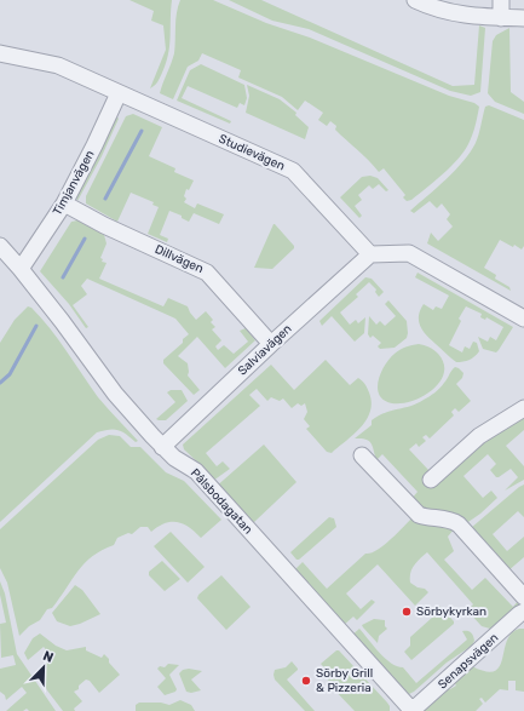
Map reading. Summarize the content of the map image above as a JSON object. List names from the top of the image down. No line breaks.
{"streets":{"street":["Studievägen","Timjanvägen","Dillvägen","Salviavägen","Pålsbodagatan","Senapsvägen"]},"crossings":[["Studievägen","Timjanvägen"],["Studievägen","Salviavägen"],["Timjanvägen","Dillvägen"],["Timjanvägen","Pålsbodagatan"],["Dillvägen","Salviavägen"],["Salviavägen","Pålsbodagatan"],["Pålsbodagatan","Senapsvägen"]],"places":["Sörbykyrkan","Sörby Grill & Pizzeria"],"north":"top right"}
